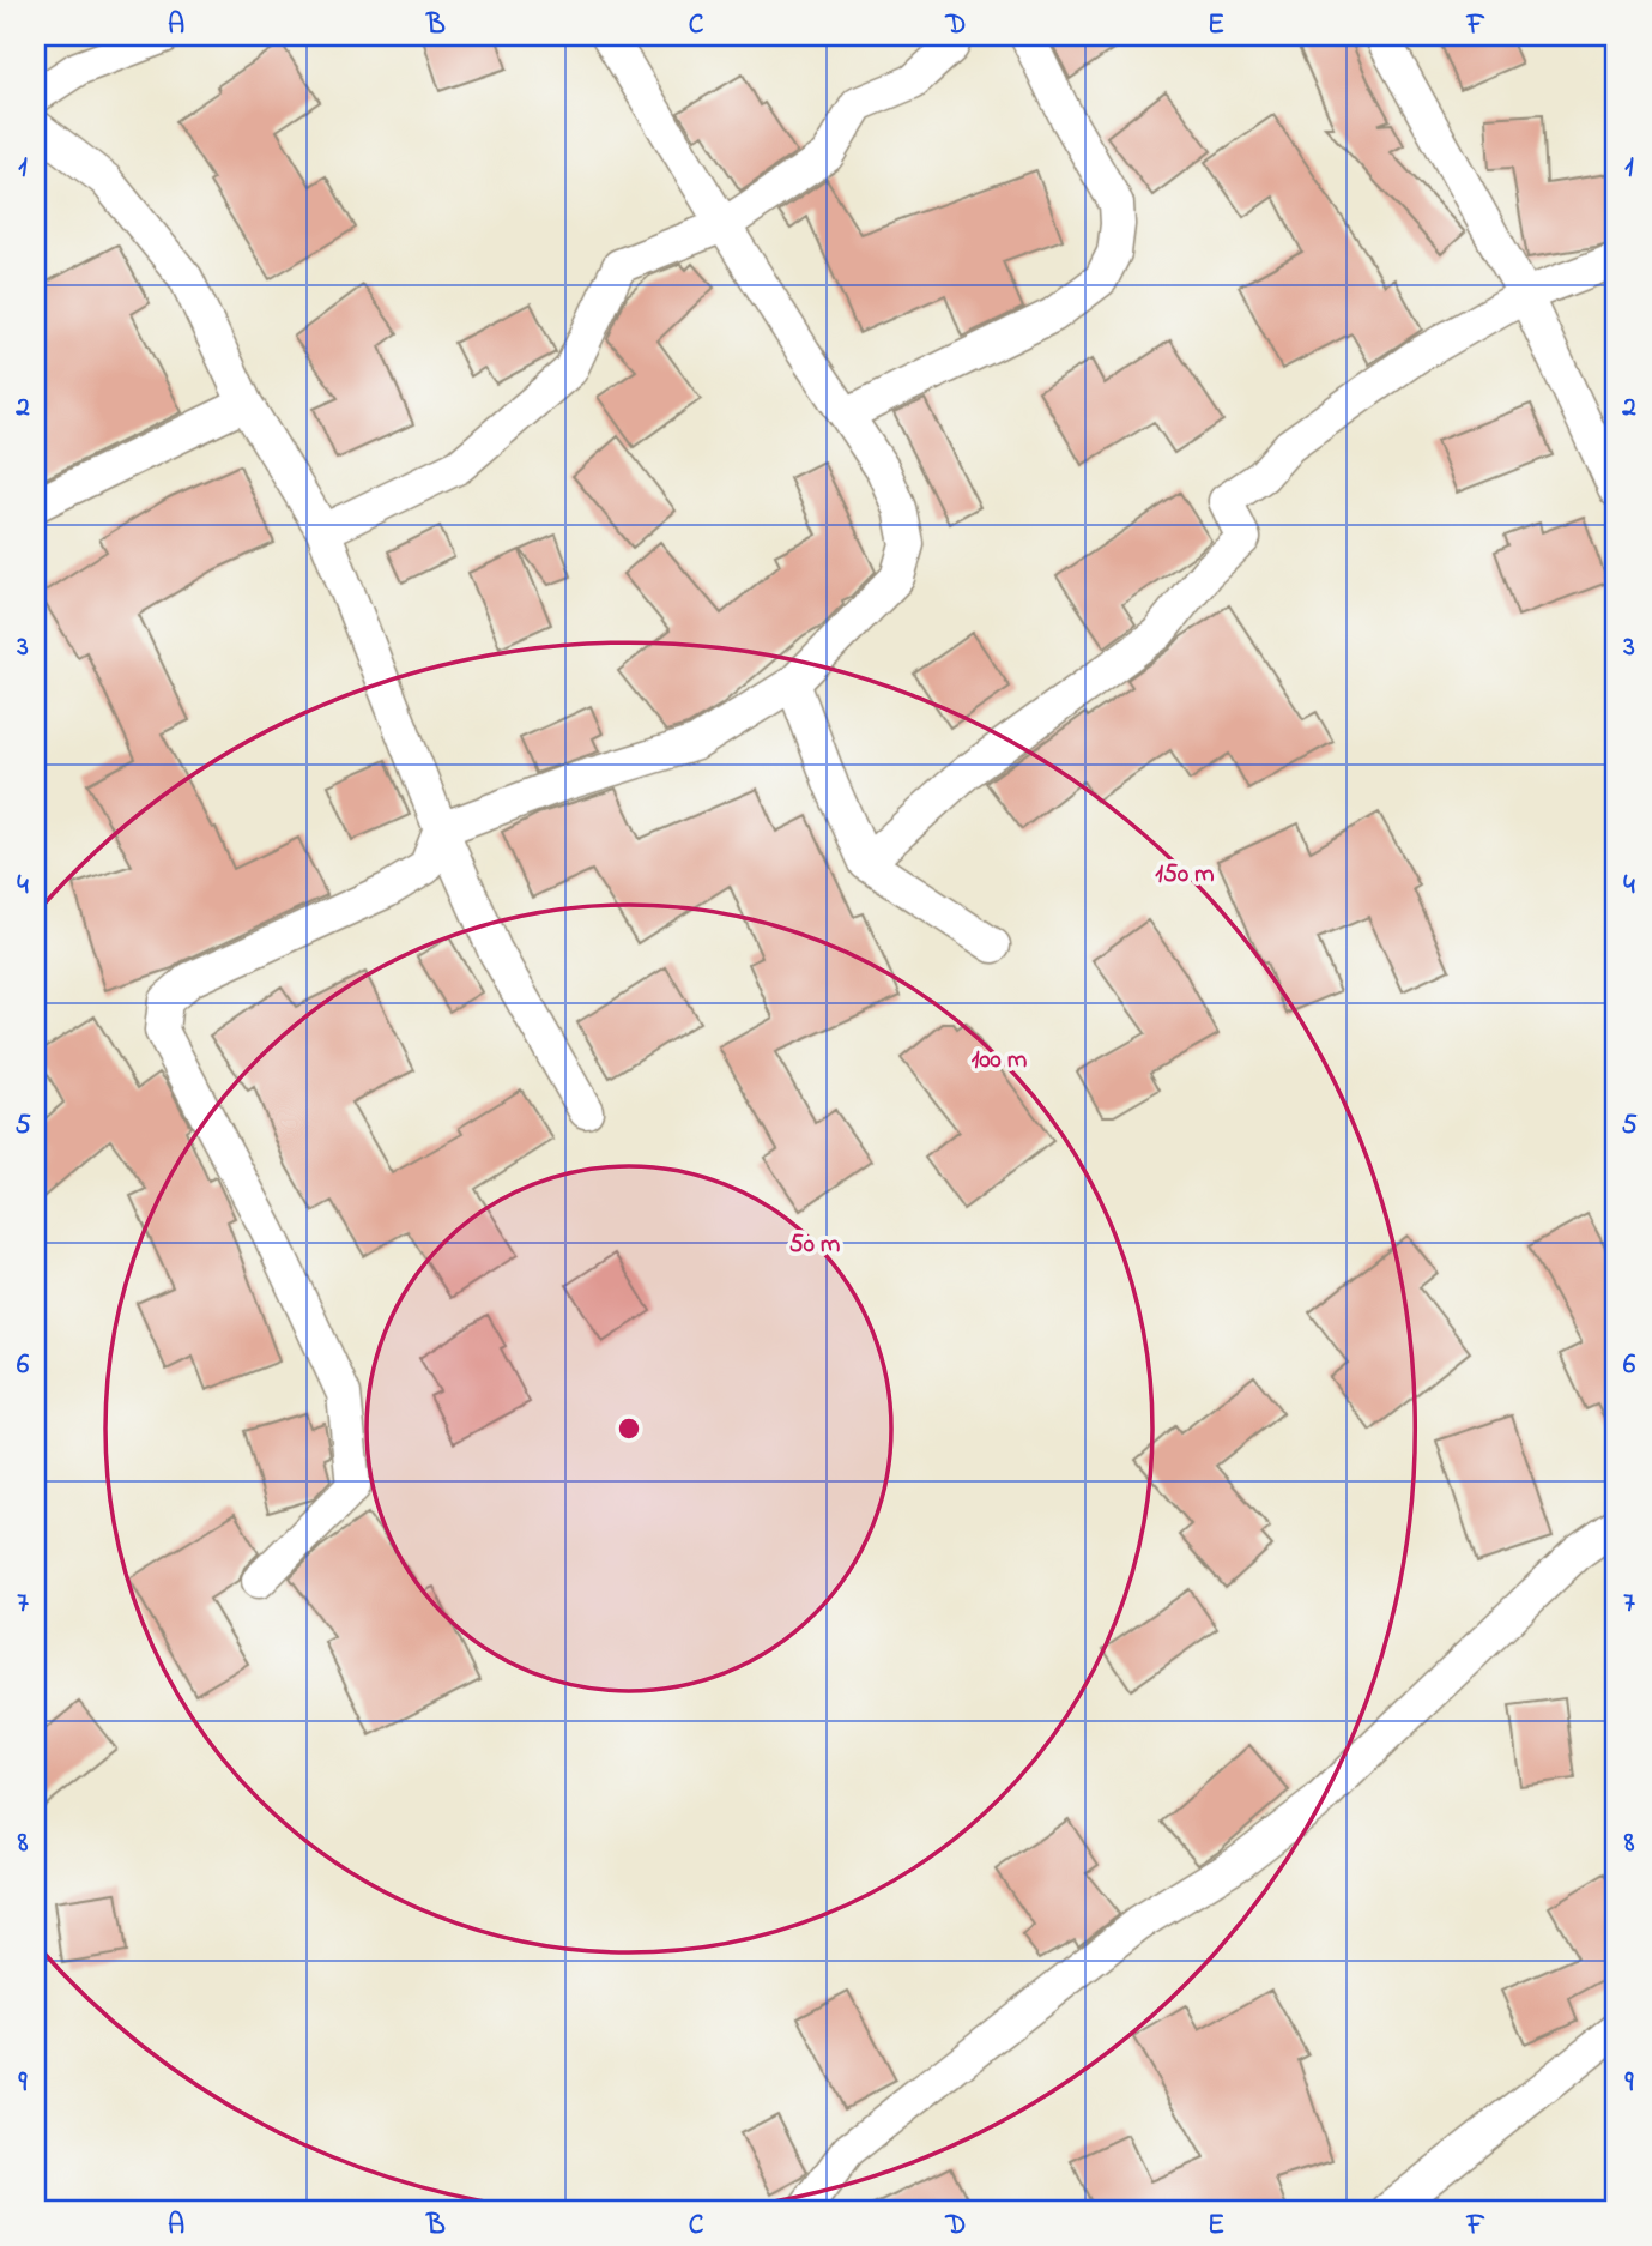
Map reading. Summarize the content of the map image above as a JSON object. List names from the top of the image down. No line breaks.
{"grid":{"columns":["A","B","C","D","E","F"],"rows":["1","2","3","4","5","6","7","8","9"]},"rings":["150 m","100 m","50 m"]}
